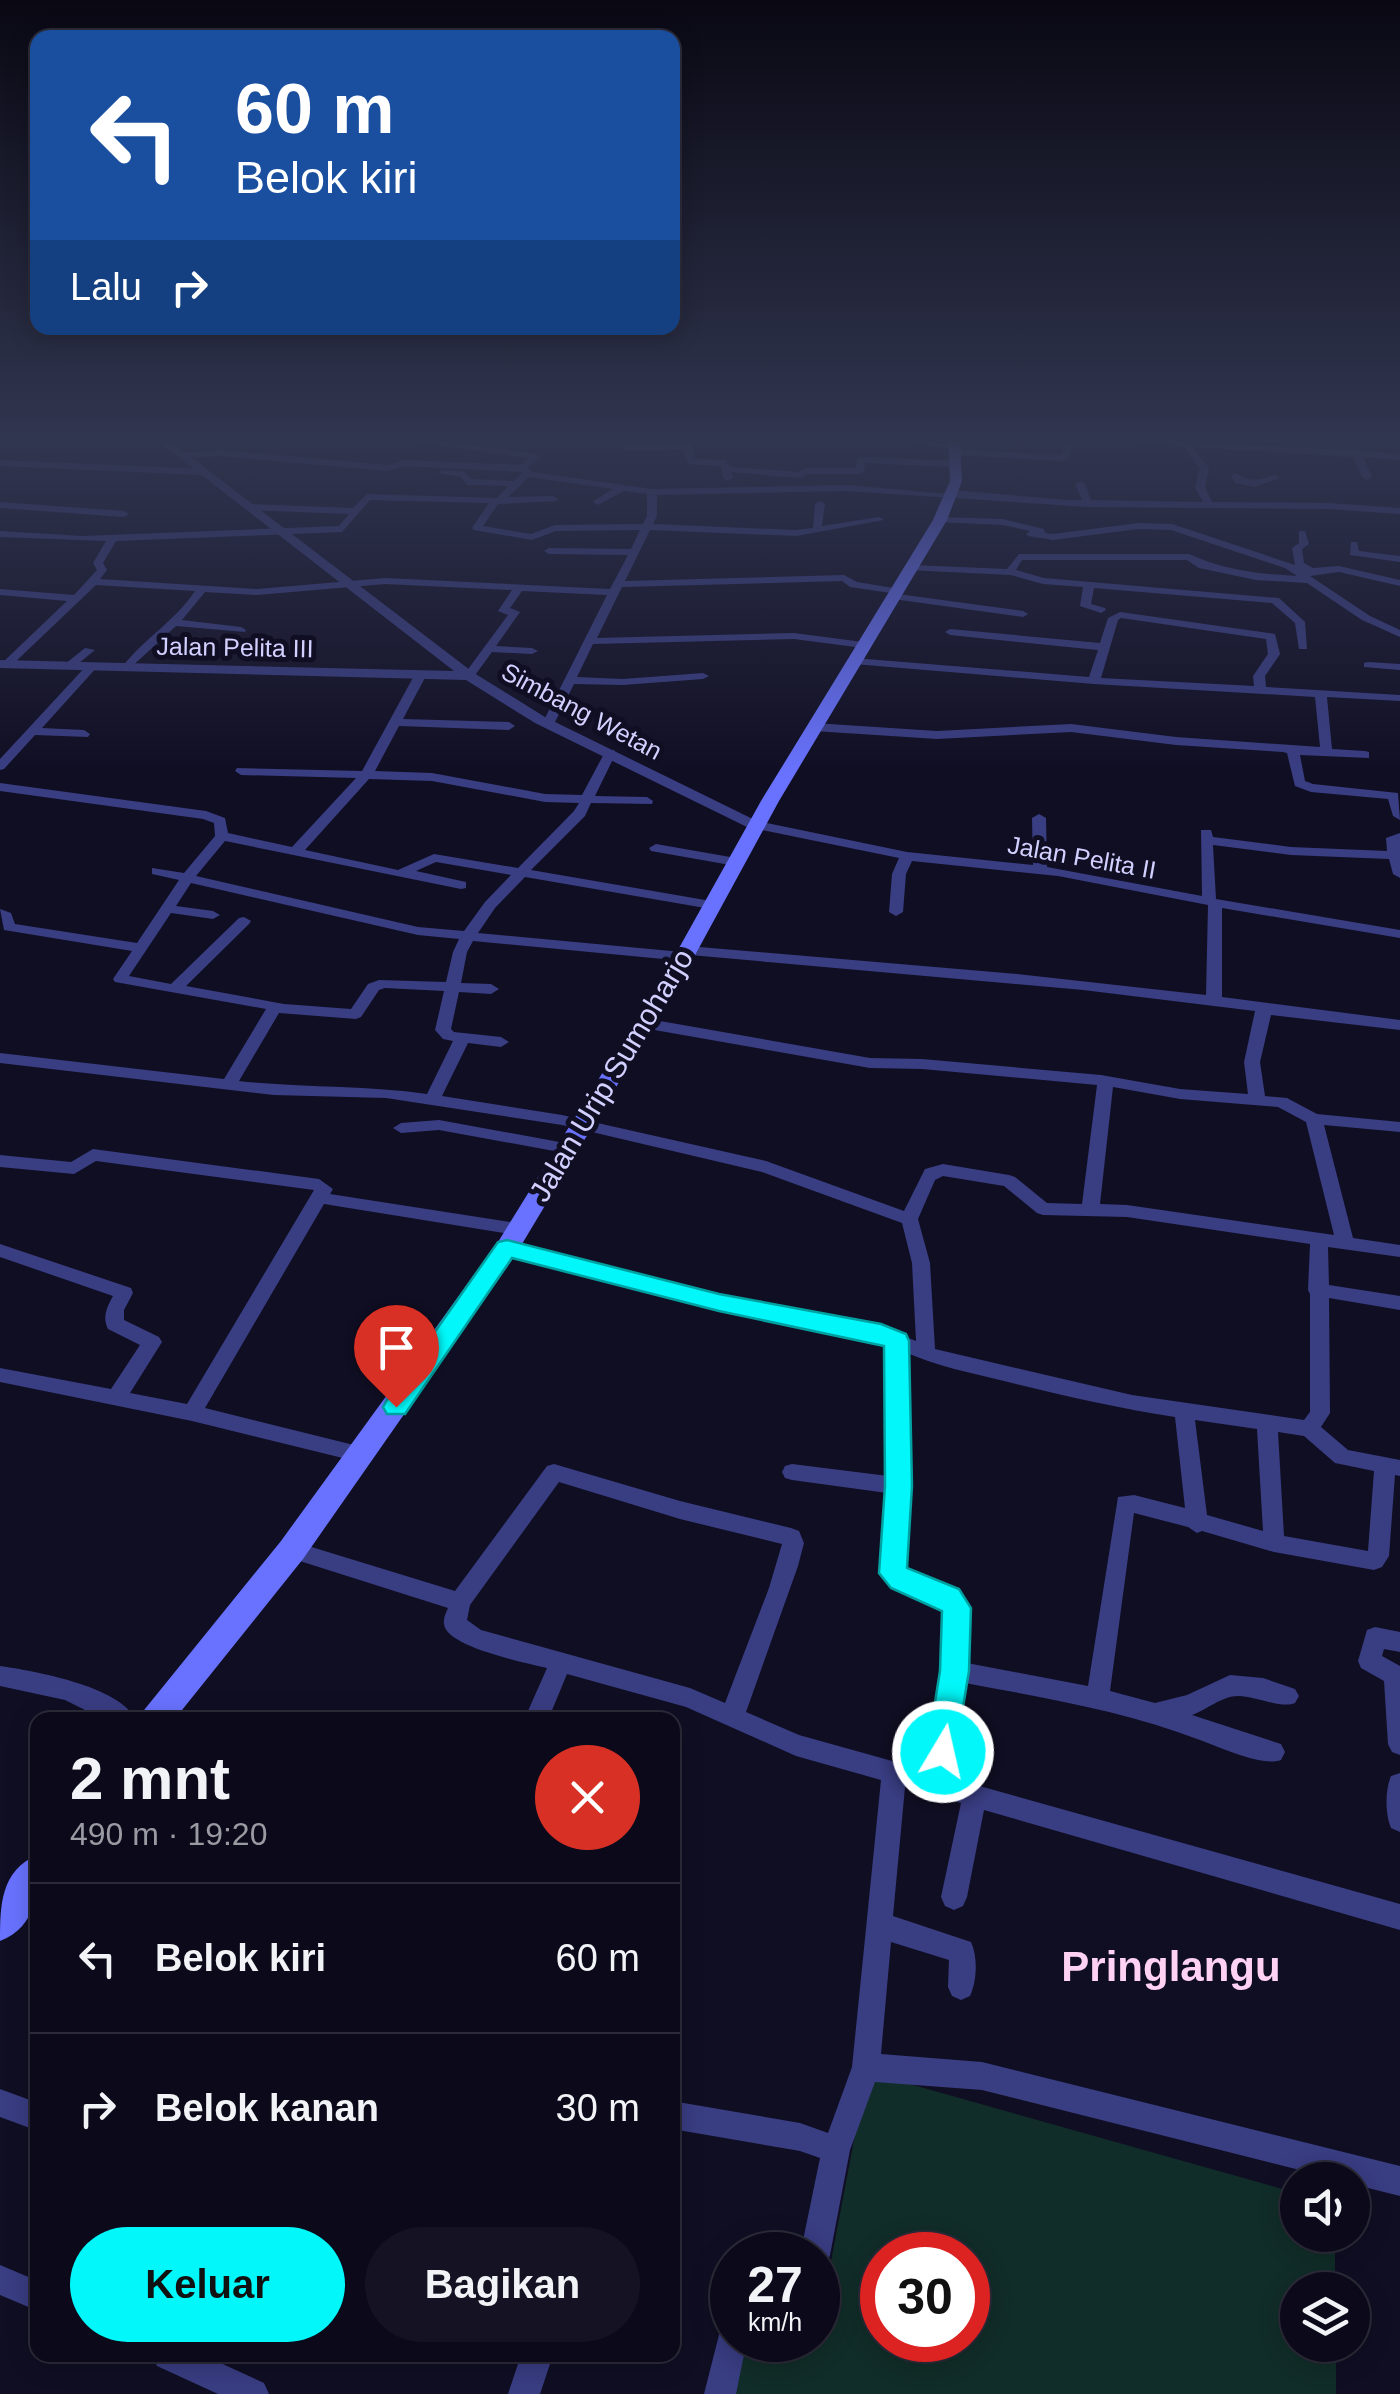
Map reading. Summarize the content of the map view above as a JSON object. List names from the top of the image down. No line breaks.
{"streets":{"main road":["Jalan Urip Sumoharjo"],"street":["Jalan Pelita III","Simbang Wetan","Jalan Pelita II"]},"crossings":[["Jalan Pelita III","Simbang Wetan"],["Simbang Wetan","Jalan Pelita II"],["Simbang Wetan","Jalan Urip Sumoharjo"],["Jalan Pelita II","Jalan Urip Sumoharjo"]],"districts":["Pringlangu"],"page":{"turn":["60 m","Belok kiri"],"then":"Lalu","heading":["2 mnt","490 m · 19:20"],"list":[{"name":"Belok kiri","value":"60 m"},{"name":"Belok kanan","value":"30 m"}],"buttons":["Keluar","Bagikan"],"speed":"27 km/h","limit":"30"}}
